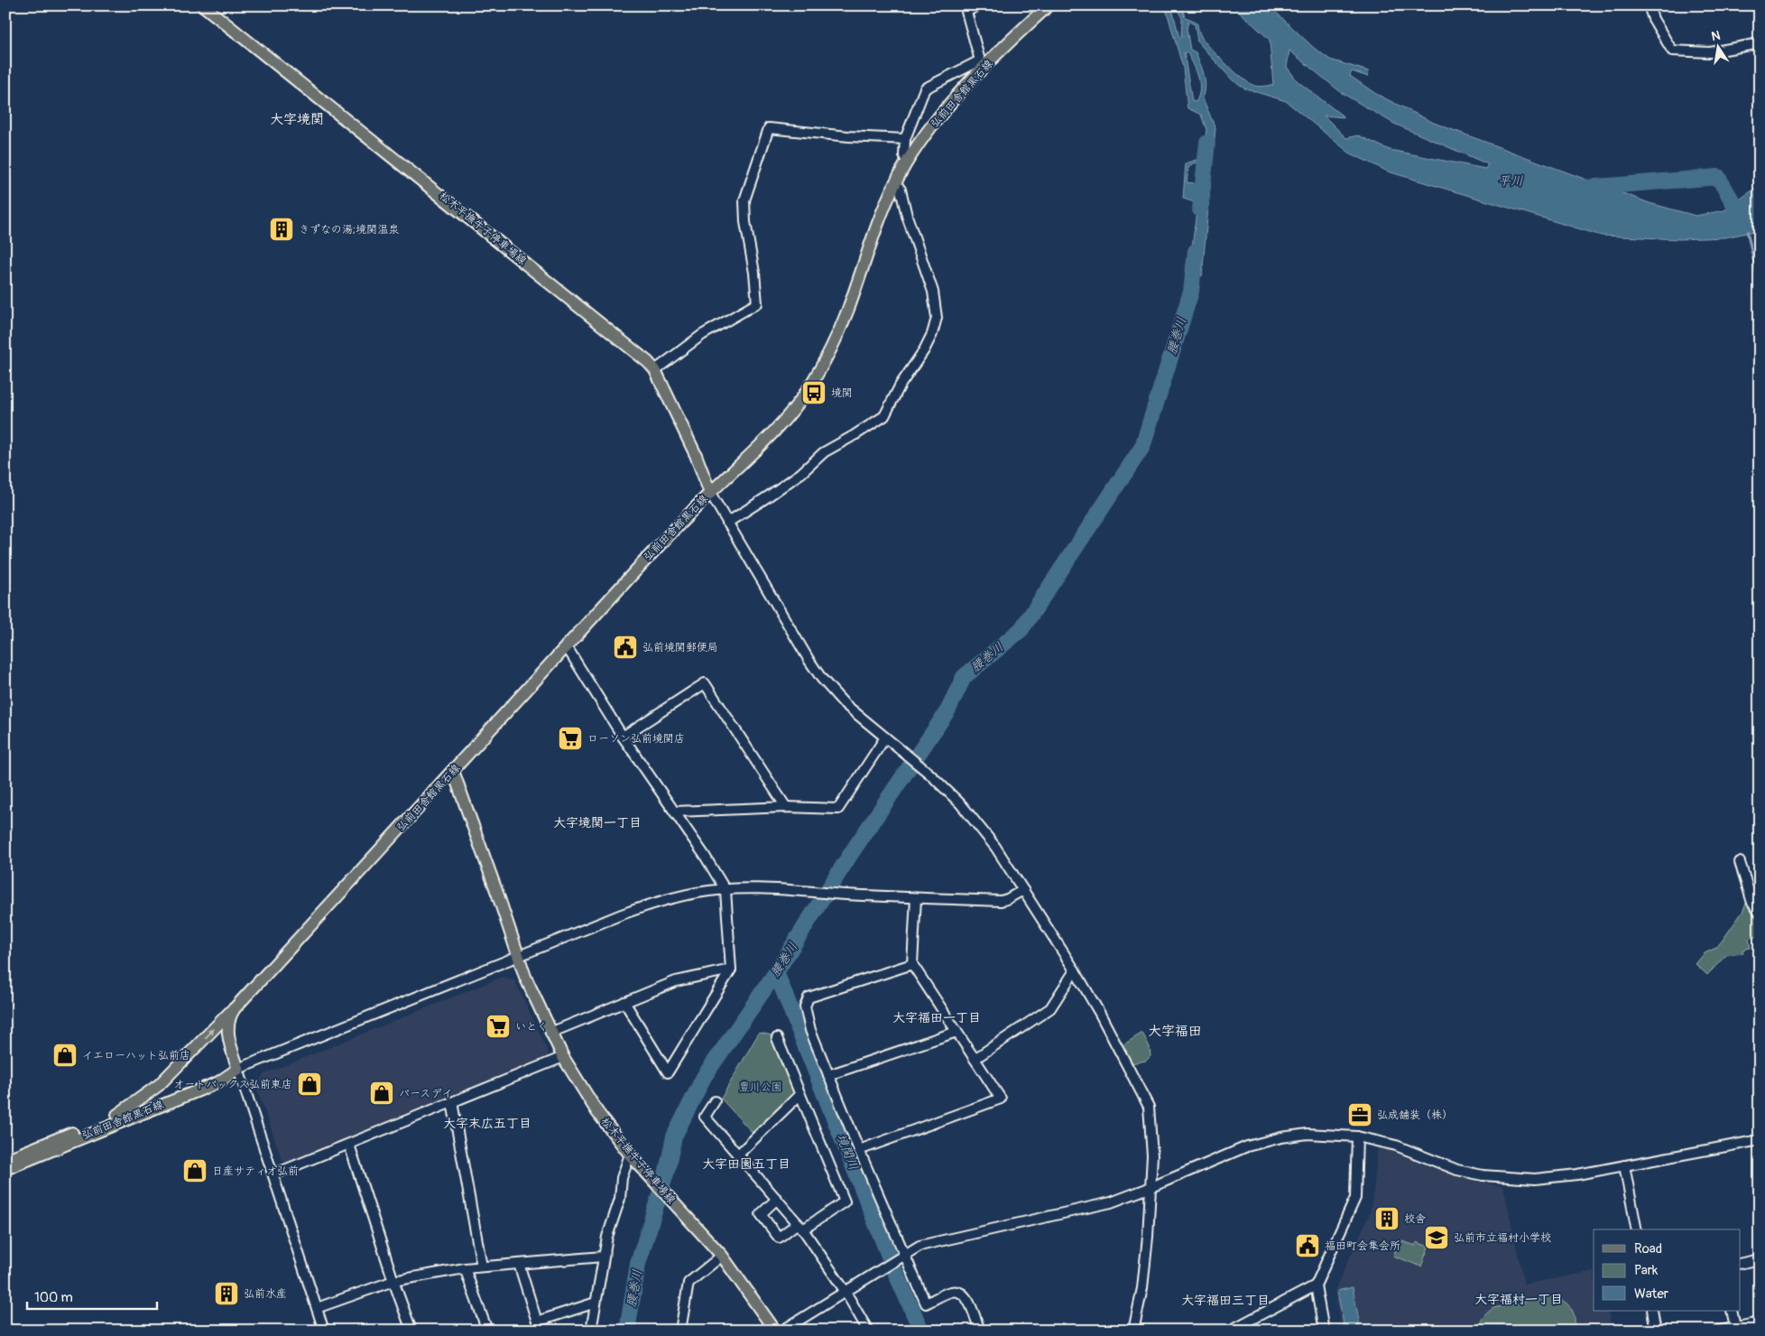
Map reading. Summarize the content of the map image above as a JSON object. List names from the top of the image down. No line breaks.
{"streets":{"main road":["弘前田舎館黒石線","松木平撫牛子停車場線"]},"crossings":[["弘前田舎館黒石線","松木平撫牛子停車場線"]],"districts":["大字境関","大字境関一丁目","大字福田一丁目","大字福田","大字末広五丁目","大字田園五丁目","大字福村一丁目","大字福田三丁目"],"water":["平川","腰巻川","境関川"],"parks":["豊川公園"],"places":{"building":["きずなの湯;境関温泉","校舎","弘前水産"],"bus stop":["境関"],"public building":["弘前境関郵便局","福田町会集会所"],"supermarket":["ローソン弘前境関店","いとく"],"shop":["イエローハット弘前店","オートバックス弘前東店","バースデイ","日産サティオ弘前"],"office":["弘成舗装（株）"],"school or university":["弘前市立福村小学校"]},"legend":["Road","Park","Water"],"scale_bar":"100 m","north":"top"}
